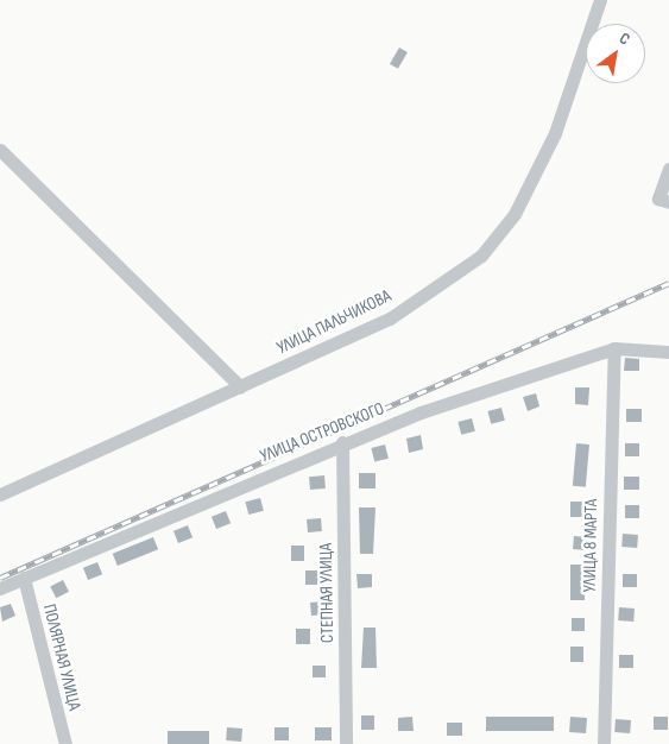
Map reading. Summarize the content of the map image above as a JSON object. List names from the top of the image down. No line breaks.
{"streets":{"street":["УЛИЦА ПАЛЬЧИКОВА","УЛИЦА ОСТРОВСКОГО","УЛИЦА 8 МАРТА","СТЕПНАЯ УЛИЦА","ПОЛЯРНАЯ УЛИЦА"]},"crossings":[["УЛИЦА ОСТРОВСКОГО","УЛИЦА 8 МАРТА"],["УЛИЦА ОСТРОВСКОГО","СТЕПНАЯ УЛИЦА"],["УЛИЦА ОСТРОВСКОГО","ПОЛЯРНАЯ УЛИЦА"]],"north":"top right"}
